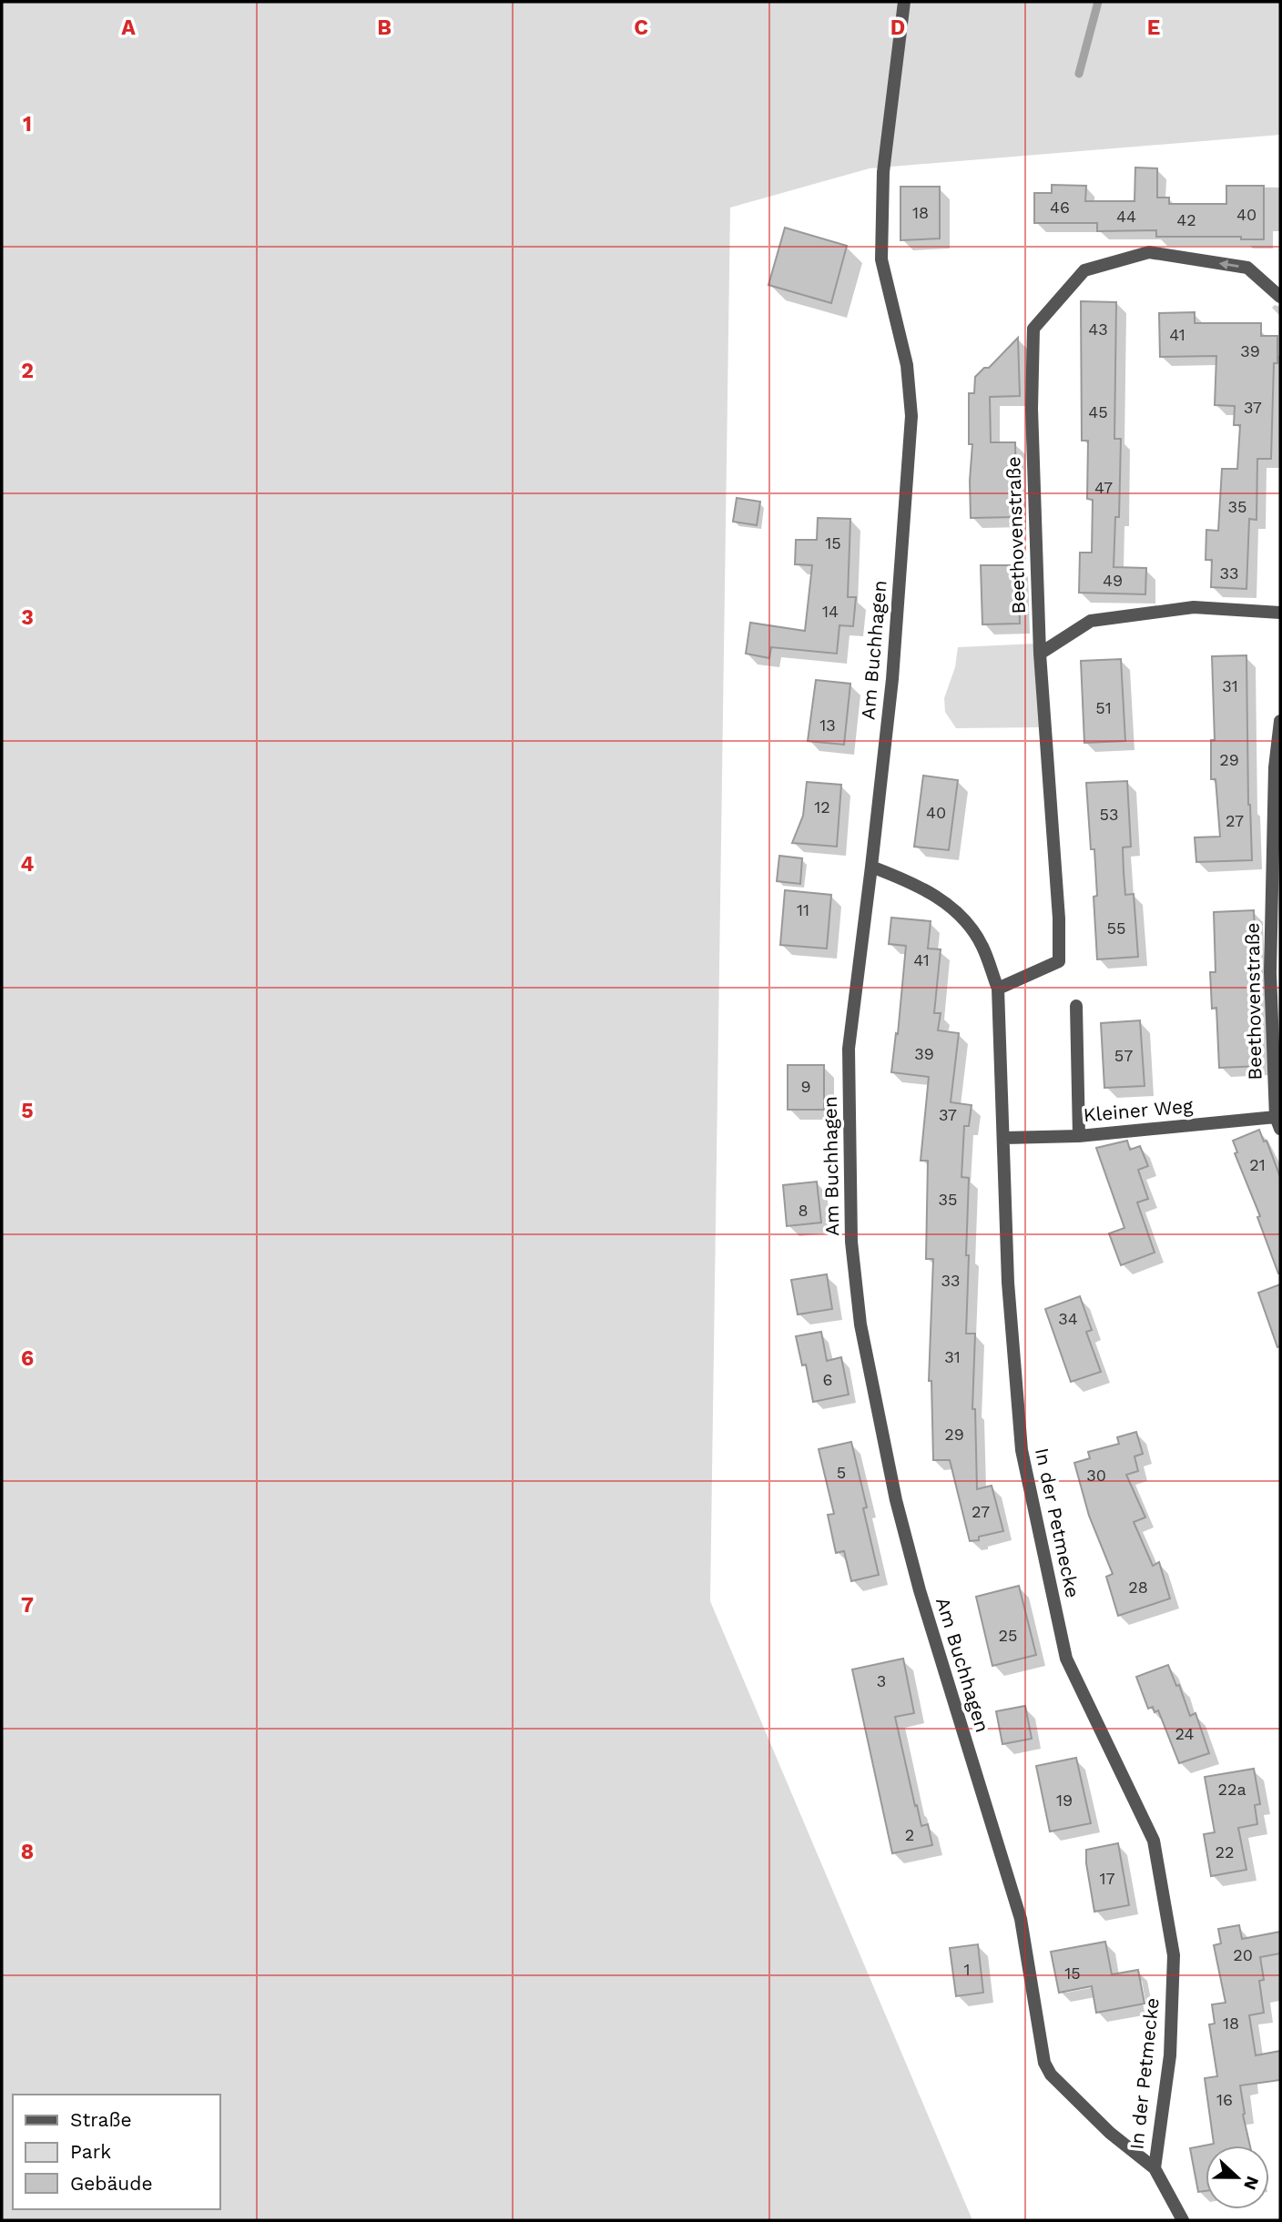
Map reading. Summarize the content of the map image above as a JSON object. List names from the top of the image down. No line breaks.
{"streets":{"street":["Beethovenstraße","Am Buchhagen","Kleiner Weg","In der Petmecke"]},"crossings":[["Beethovenstraße","Kleiner Weg"],["Beethovenstraße","In der Petmecke"],["Am Buchhagen","In der Petmecke"],["Kleiner Weg","In der Petmecke"]],"house_numbers":["46","18","40","44","42","43","41","39","37","45","47","35","15","33","49","14","31","51","13","29","12","40","53","27","11","55","41","39","57","9","37","21","35","8","33","34","31","6","29","5","30","27","28","25","3","24","22a","19","2","22","17","20","1","15","18","16"],"legend":["Straße","Park","Gebäude"],"north":"right","grid":{"columns":["A","B","C","D","E"],"rows":["1","2","3","4","5","6","7","8"]}}
